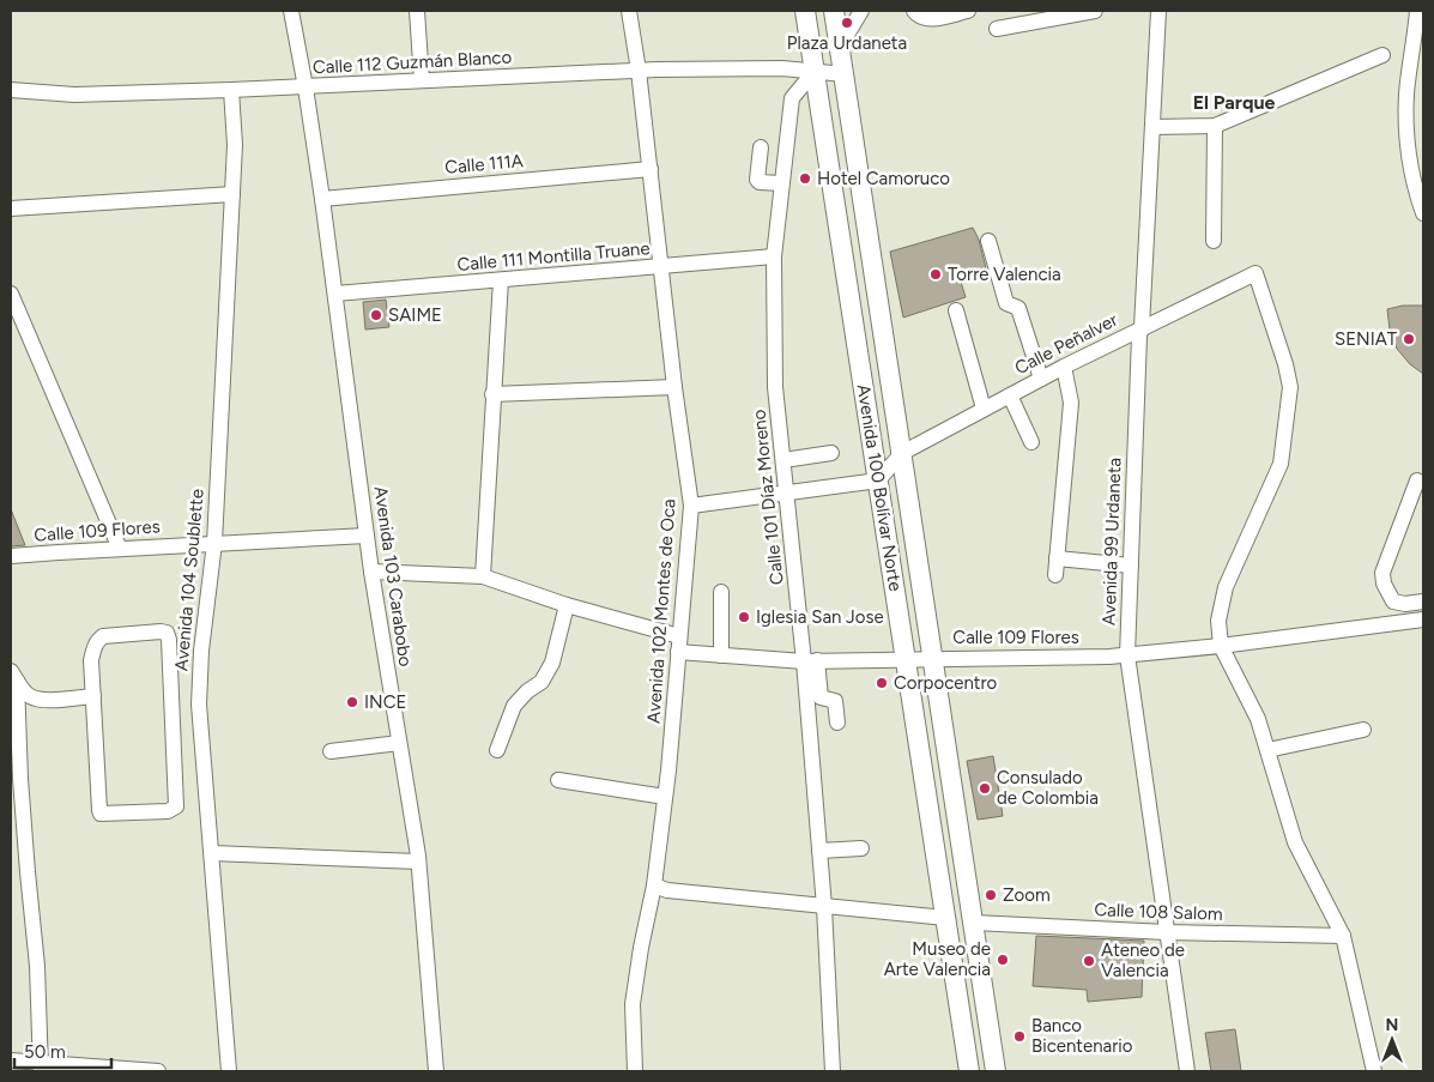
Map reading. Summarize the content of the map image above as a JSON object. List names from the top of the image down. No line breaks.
{"streets":{"main road":["Avenida 100 Bolívar Norte"],"street":["Calle 112 Guzmán Blanco","Calle 111A","Calle 111 Montilla Truane","Calle Peñalver","Calle 101 Díaz Moreno","Calle 109 Flores","Avenida 99 Urdaneta","Avenida 103 Carabobo","Avenida 104 Soublette","Avenida 102 Montes de Oca","Calle 108 Salom"]},"crossings":[["Calle 112 Guzmán Blanco","Avenida 100 Bolívar Norte"],["Calle 112 Guzmán Blanco","Calle 101 Díaz Moreno"],["Calle 112 Guzmán Blanco","Avenida 103 Carabobo"],["Calle 112 Guzmán Blanco","Avenida 104 Soublette"],["Calle 112 Guzmán Blanco","Avenida 102 Montes de Oca"],["Calle 111A","Avenida 103 Carabobo"],["Calle 111A","Avenida 102 Montes de Oca"],["Calle 111 Montilla Truane","Calle 101 Díaz Moreno"],["Calle 111 Montilla Truane","Avenida 103 Carabobo"],["Calle 111 Montilla Truane","Avenida 102 Montes de Oca"],["Calle Peñalver","Avenida 100 Bolívar Norte"],["Calle Peñalver","Calle 109 Flores"],["Calle Peñalver","Avenida 99 Urdaneta"],["Avenida 100 Bolívar Norte","Calle 101 Díaz Moreno"],["Avenida 100 Bolívar Norte","Calle 109 Flores"],["Avenida 100 Bolívar Norte","Calle 108 Salom"],["Calle 101 Díaz Moreno","Calle 109 Flores"],["Calle 109 Flores","Avenida 99 Urdaneta"],["Calle 109 Flores","Avenida 103 Carabobo"],["Calle 109 Flores","Avenida 104 Soublette"],["Calle 109 Flores","Avenida 102 Montes de Oca"],["Avenida 99 Urdaneta","Calle 108 Salom"]],"districts":["El Parque"],"places":["Plaza Urdaneta","Hotel Camoruco","Torre Valencia","SAIME","SENIAT","Iglesia San Jose","Corpocentro","INCE","Consulado de Colombia","Zoom","Museo de Arte Valencia","Ateneo de Valencia","Banco Bicentenario"],"scale_bar":"50 m","north":"top"}
